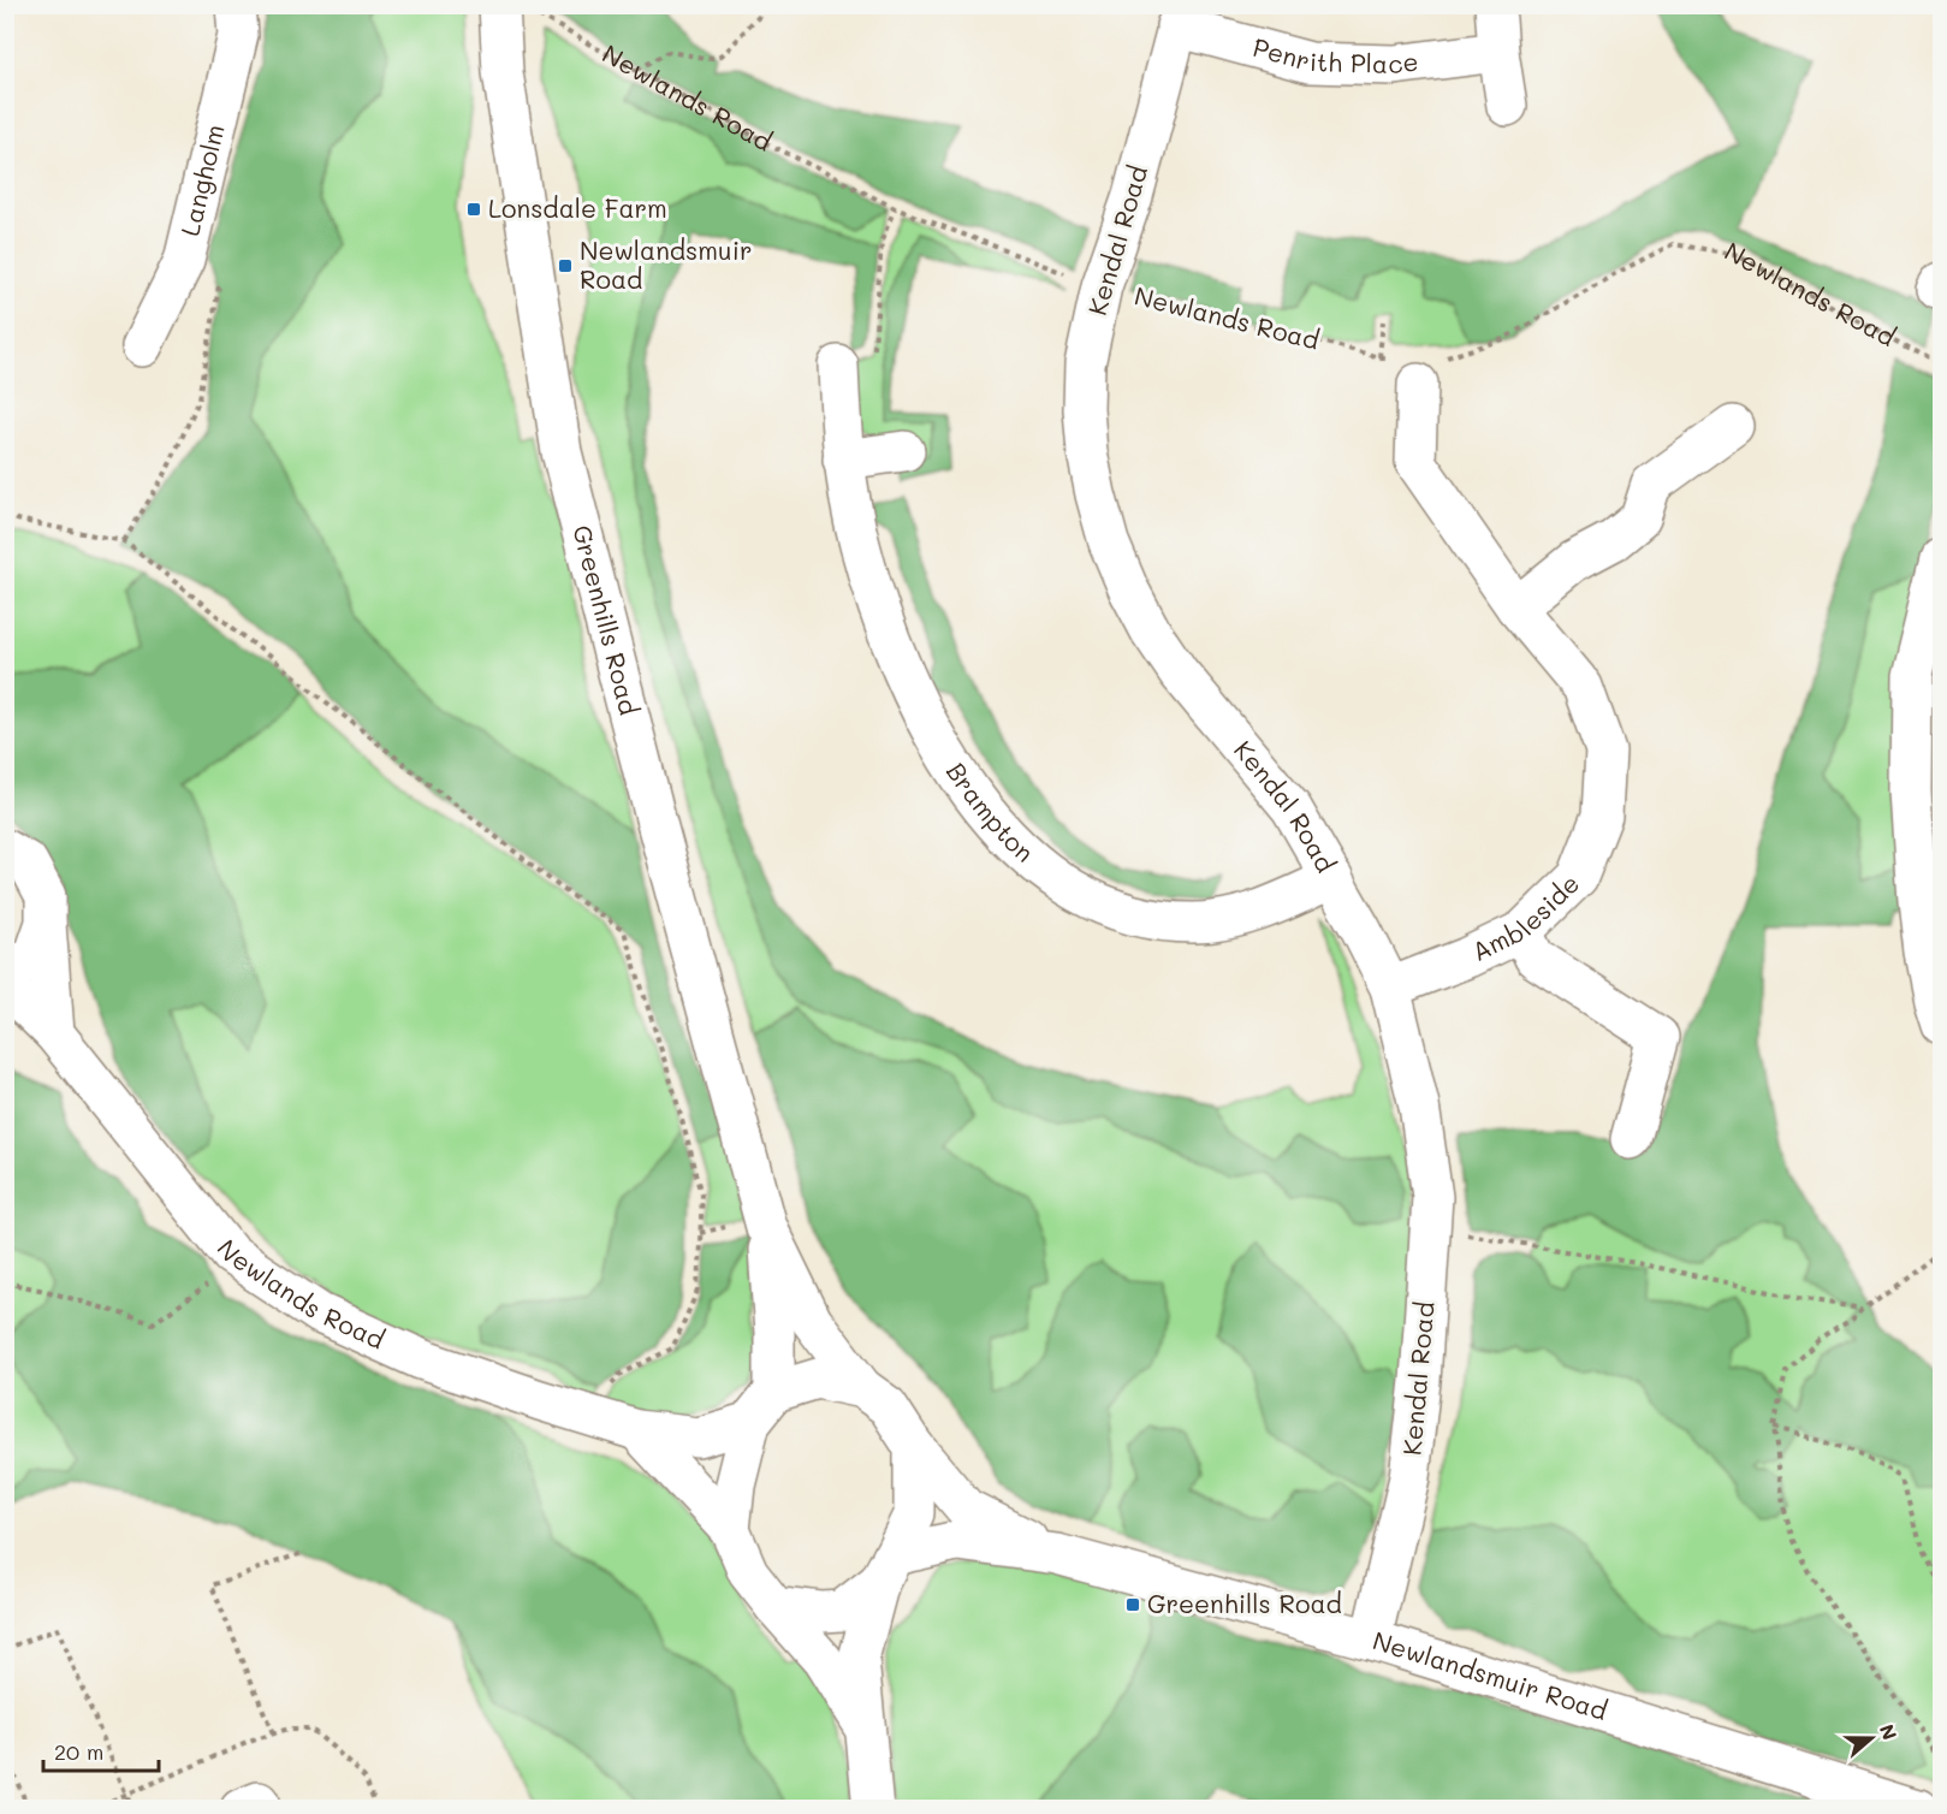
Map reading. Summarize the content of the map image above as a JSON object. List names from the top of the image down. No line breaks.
{"streets":{"street":["Penrith Place","Newlands Road","Langholm","Kendal Road","Greenhills Road","Brampton","Ambleside","Newlandsmuir Road"]},"crossings":[["Penrith Place","Kendal Road"],["Newlands Road","Kendal Road"],["Newlands Road","Greenhills Road"],["Newlands Road","Ambleside"],["Newlands Road","Newlandsmuir Road"],["Kendal Road","Brampton"],["Kendal Road","Ambleside"],["Kendal Road","Newlandsmuir Road"],["Greenhills Road","Newlandsmuir Road"]],"places":{"transit":["Lonsdale Farm","Newlandsmuir Road","Greenhills Road"]},"scale_bar":"20 m","north":"right"}
